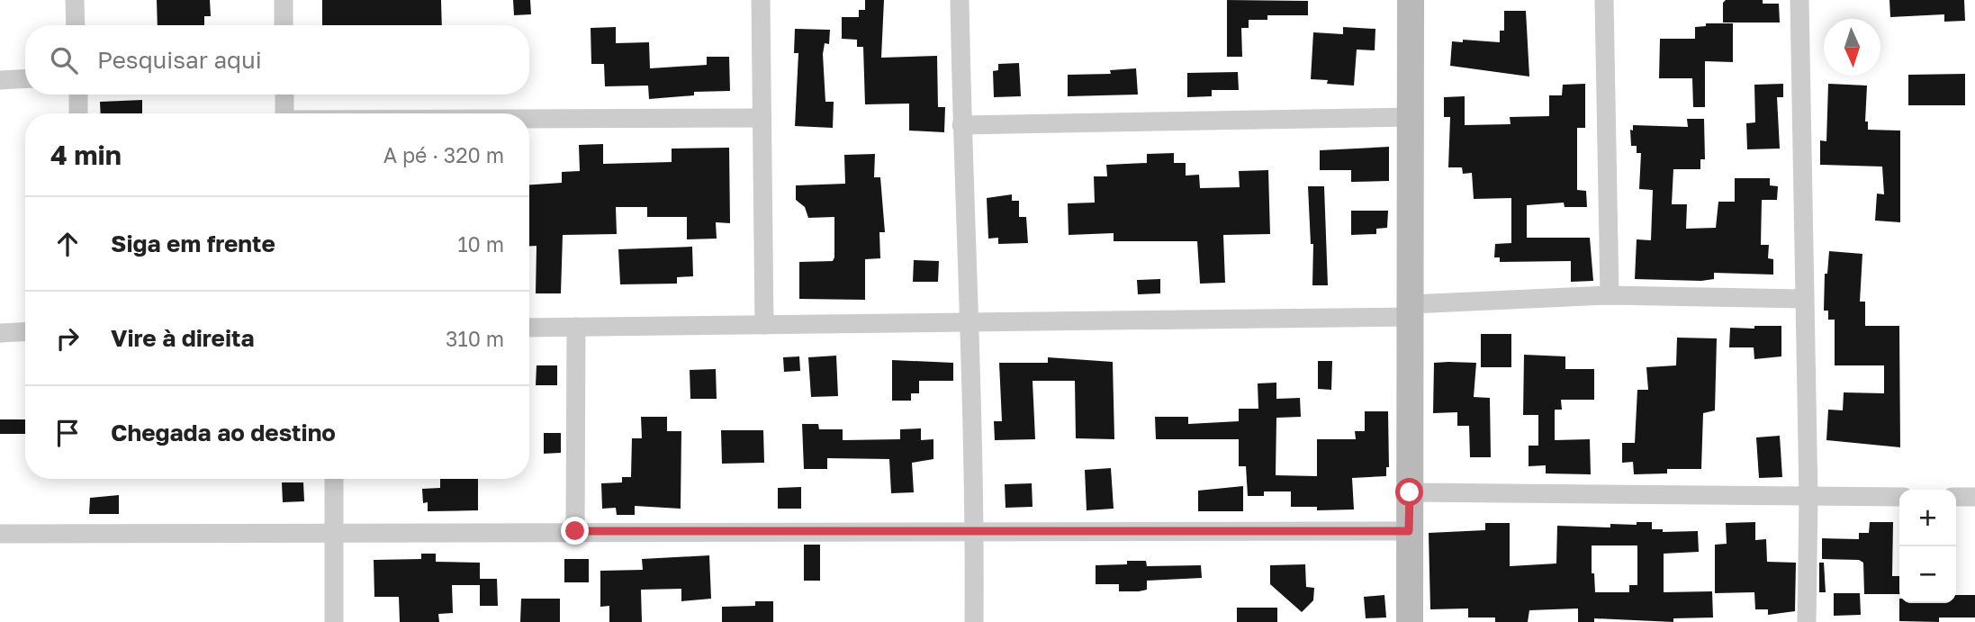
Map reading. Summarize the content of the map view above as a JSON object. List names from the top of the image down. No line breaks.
{"north":"bottom","page":{"search":"Pesquisar aqui","heading":["4 min","A pé · 320 m"],"list":[["Siga em frente","10 m"],["Vire à direita","310 m"],"Chegada ao destino"],"map_buttons":["+","−"]}}
